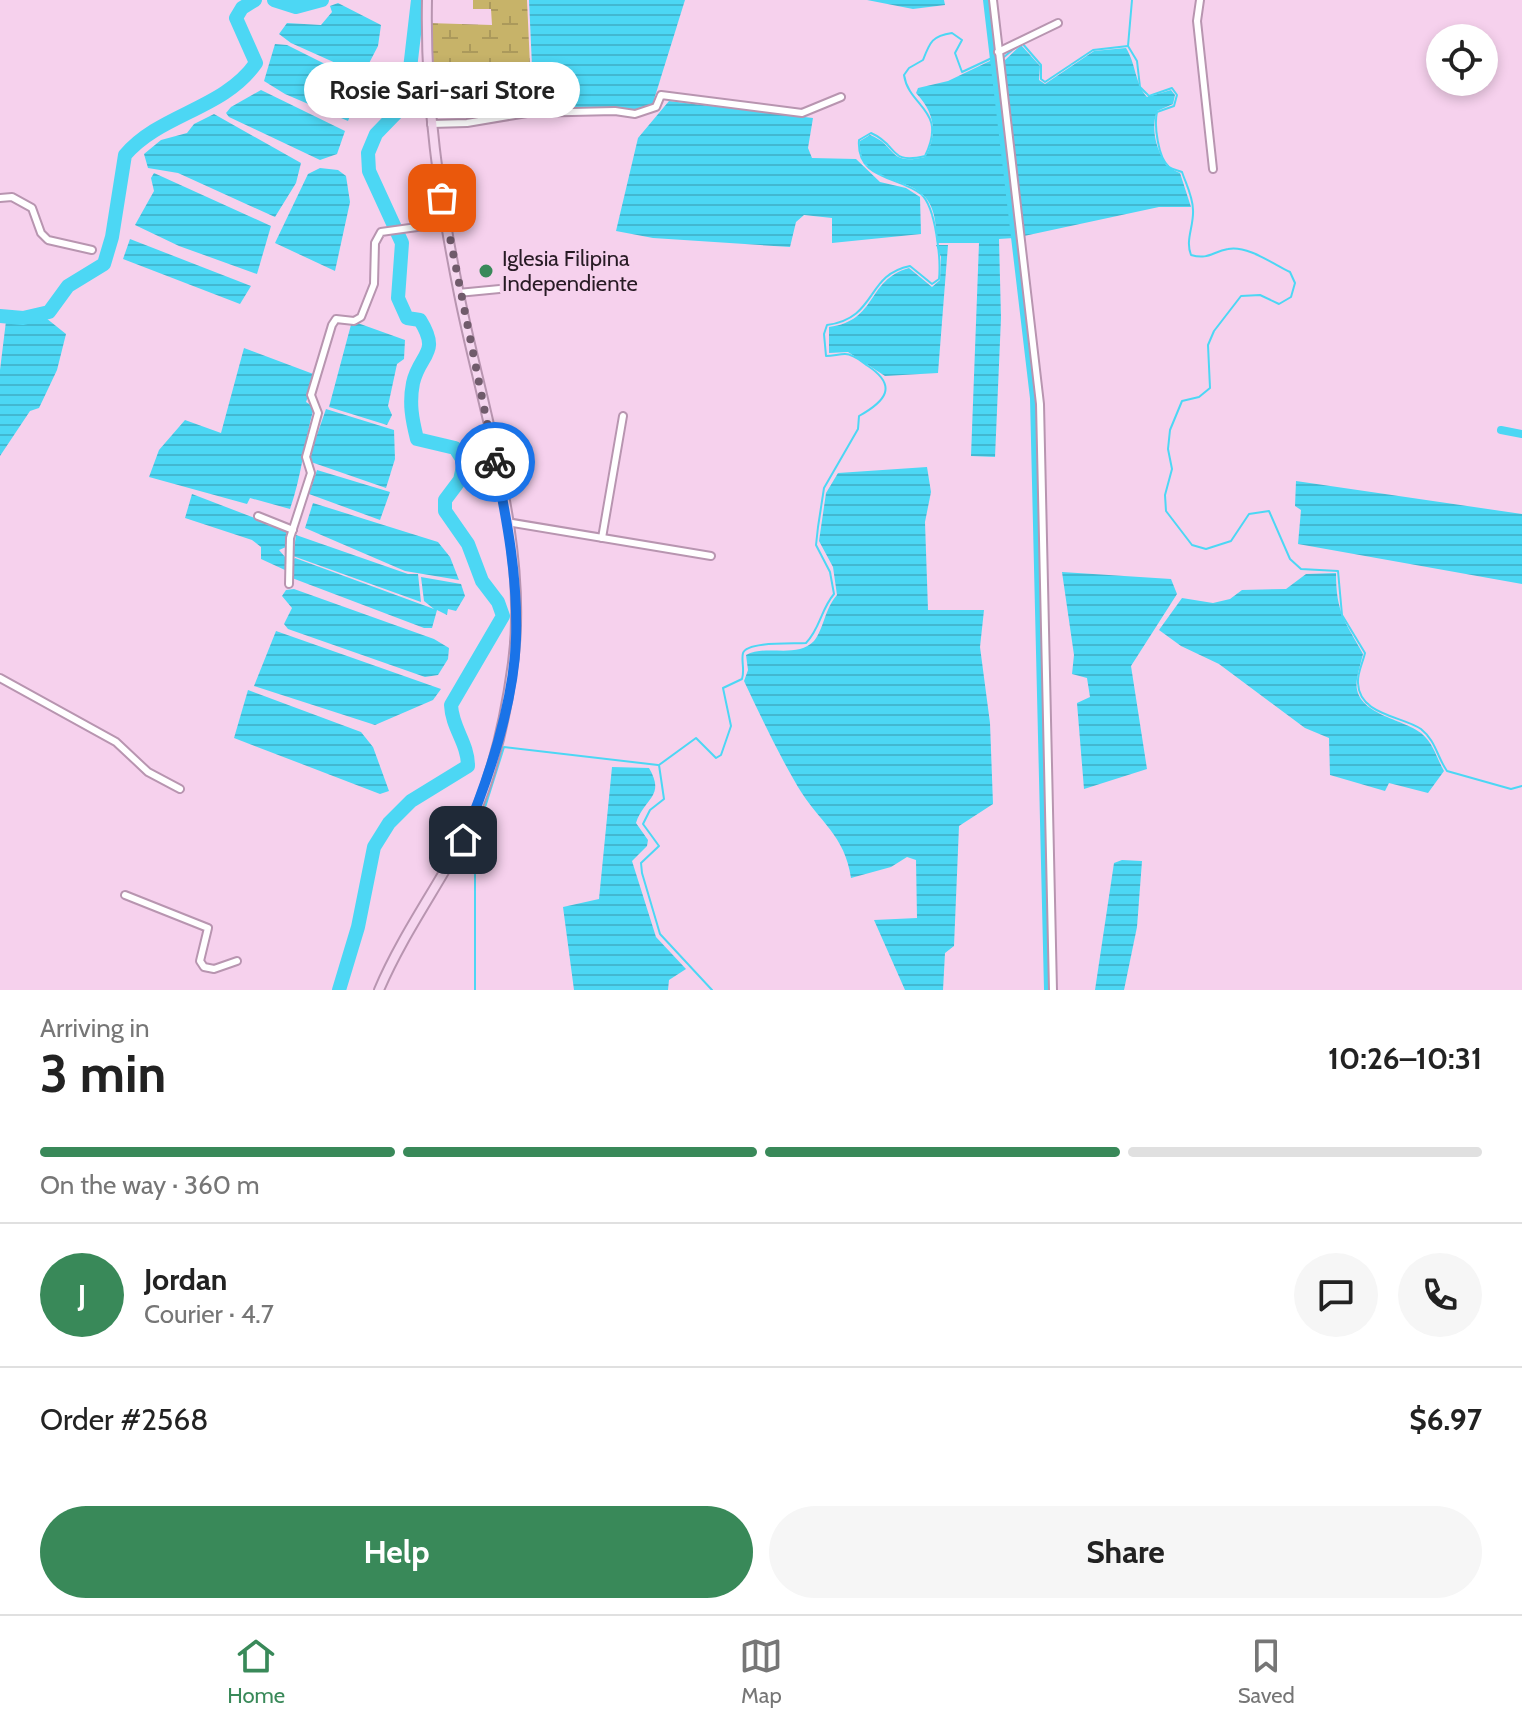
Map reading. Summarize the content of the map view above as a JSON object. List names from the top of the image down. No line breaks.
{"places":["Rosie Sari-sari Store","Iglesia Filipina Independiente"],"page":{"bubble":"Rosie Sari-sari Store","heading":["3 min","Arriving in","10:26–10:31"],"panel":["Jordan","Courier · 4.7","Order #2568","$6.97"],"bar":"On the way · 360 m","round":"J","buttons":["Help","Share"],"tabs":["Home","Map","Saved"]}}
